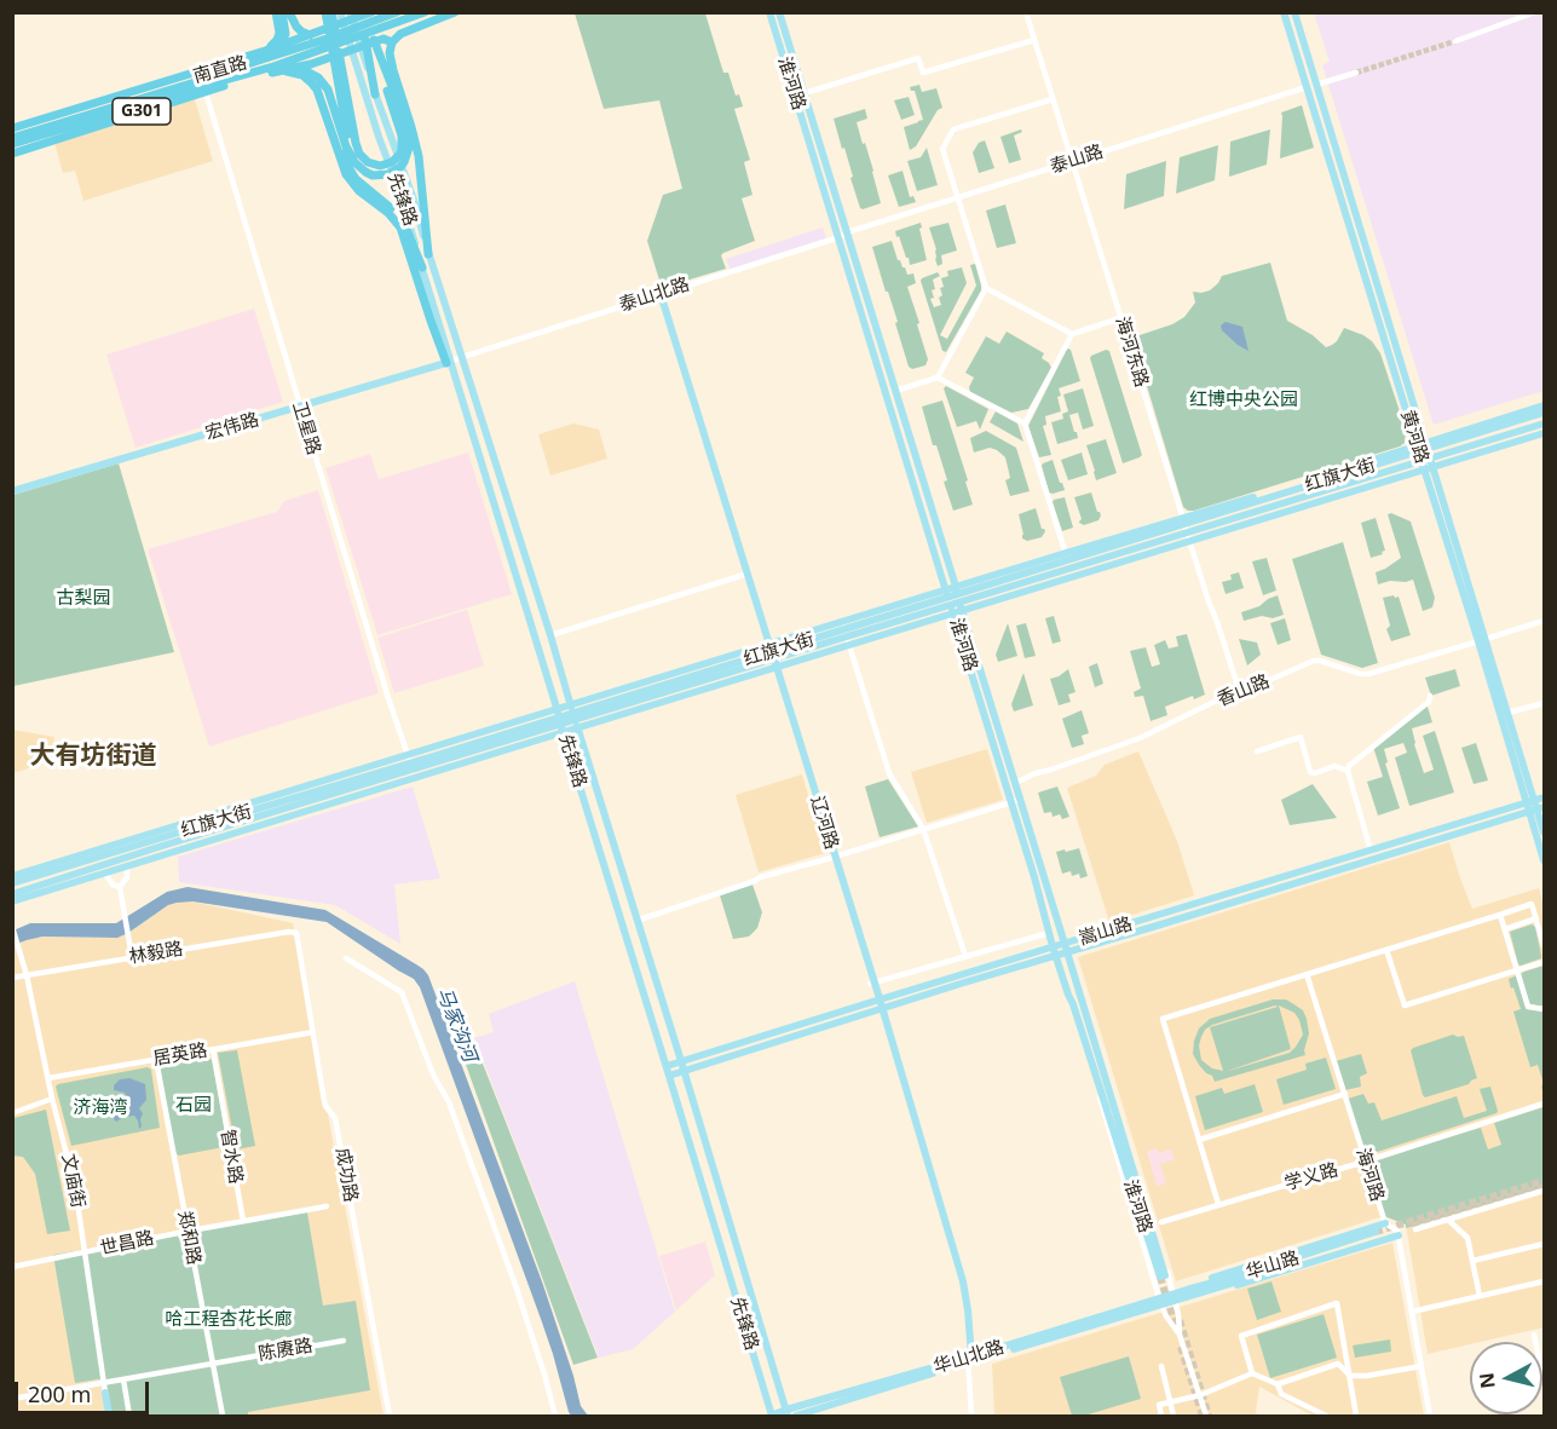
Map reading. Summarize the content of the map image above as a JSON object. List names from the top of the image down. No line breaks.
{"streets":{"highway":["南直路","G301"],"main road":["淮河路","先锋路","宏伟路","黄河路","红旗大街","辽河路","嵩山路","文庙街","华山路","华山北路"],"street":["泰山路","泰山北路","海河东路","卫星路","香山路","林毅路","居英路","智水路","成功路","海河路","学义路","郑和路","世昌路","陈赓路"]},"crossings":[["南直路","G301"],["南直路","卫星路"],["淮河路","泰山路"],["淮河路","泰山北路"],["淮河路","红旗大街"],["淮河路","香山路"],["淮河路","嵩山路"],["泰山路","泰山北路"],["泰山路","海河东路"],["泰山路","黄河路"],["先锋路","泰山北路"],["先锋路","宏伟路"],["先锋路","红旗大街"],["先锋路","嵩山路"],["先锋路","华山北路"],["泰山北路","宏伟路"],["泰山北路","辽河路"],["海河东路","红旗大街"],["海河东路","香山路"],["宏伟路","卫星路"],["卫星路","红旗大街"],["黄河路","红旗大街"],["黄河路","香山路"],["黄河路","嵩山路"],["红旗大街","辽河路"],["辽河路","嵩山路"],["辽河路","华山北路"],["林毅路","成功路"],["林毅路","文庙街"],["居英路","智水路"],["居英路","成功路"],["居英路","文庙街"],["居英路","郑和路"],["智水路","世昌路"],["海河路","学义路"],["海河路","华山路"],["文庙街","世昌路"],["文庙街","陈赓路"],["郑和路","世昌路"],["郑和路","陈赓路"],["华山路","华山北路"]],"districts":["大有坊街道"],"water":["马家沟河"],"parks":["红博中央公园","古梨园","石园","济海湾","哈工程杏花长廊"],"scale_bar":"200 m","north":"left"}
